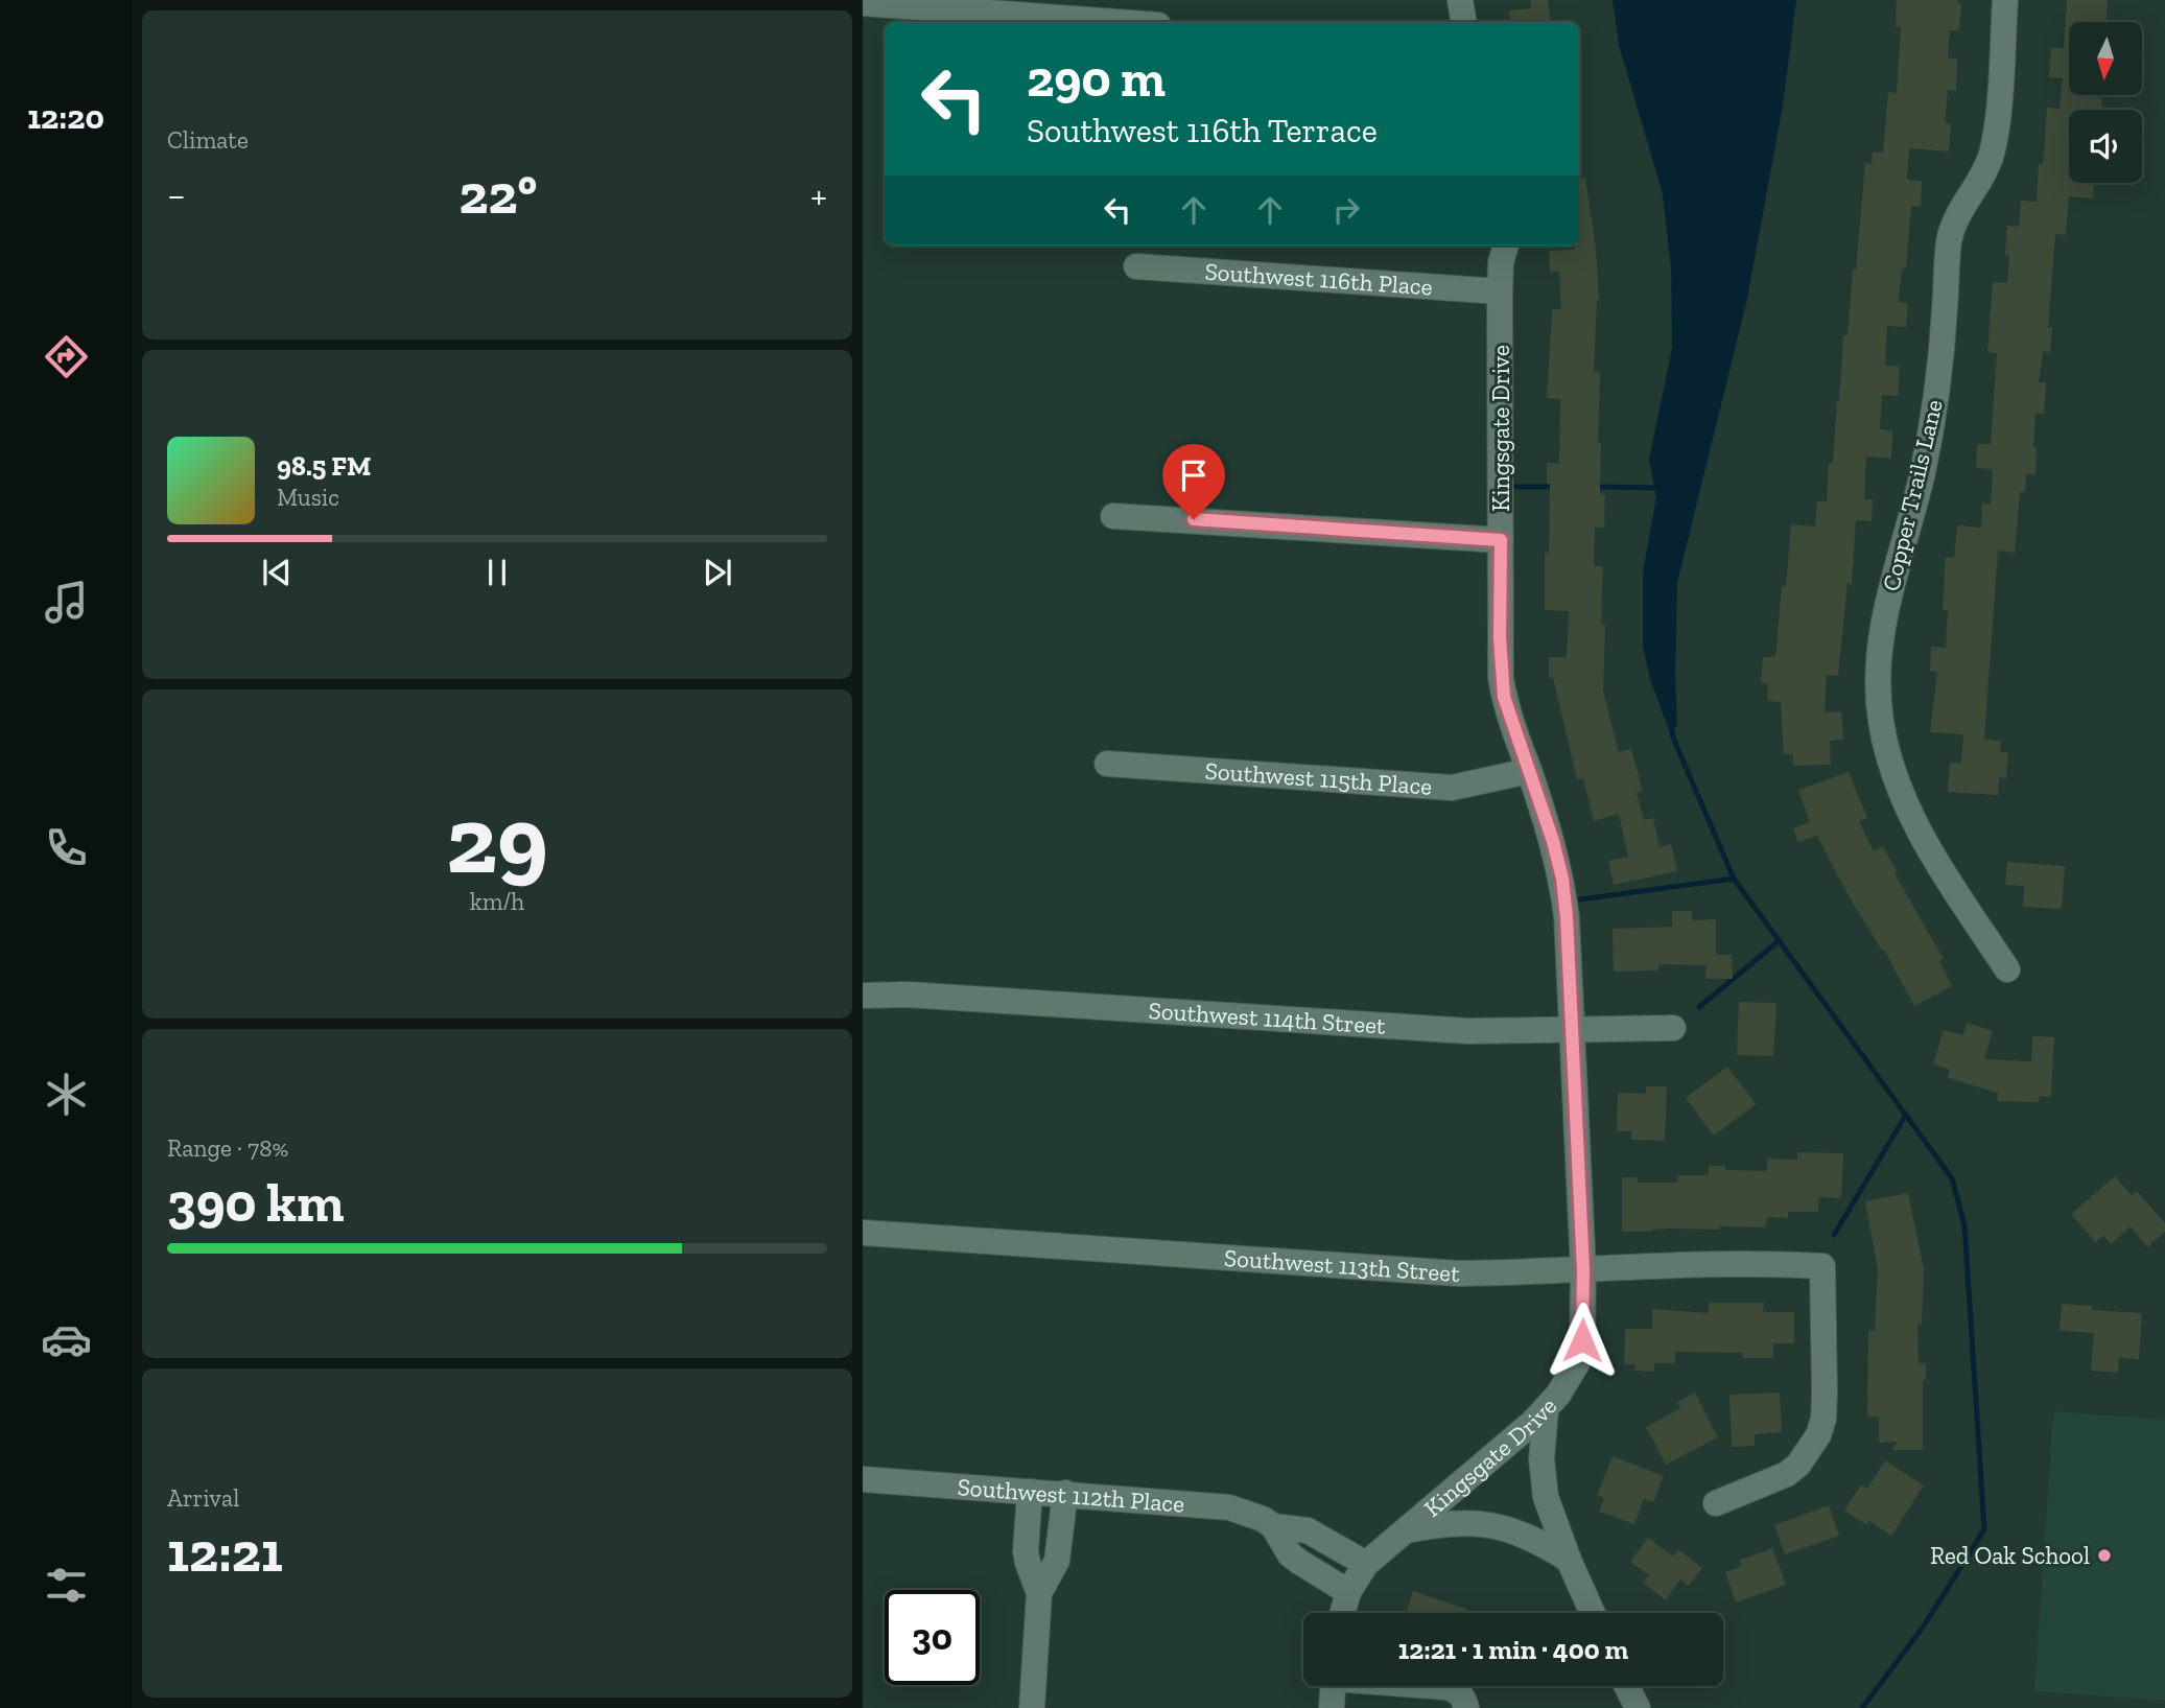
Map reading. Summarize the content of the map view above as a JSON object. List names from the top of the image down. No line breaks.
{"streets":{"street":["Southwest 116th Place","Kingsgate Drive","Copper Trails Lane","Southwest 115th Place","Southwest 114th Street","Southwest 113th Street","Southwest 112th Place"]},"crossings":[["Southwest 116th Place","Kingsgate Drive"],["Kingsgate Drive","Southwest 115th Place"],["Kingsgate Drive","Southwest 114th Street"],["Kingsgate Drive","Southwest 113th Street"],["Kingsgate Drive","Southwest 112th Place"]],"places":["Red Oak School"],"north":"bottom","page":{"tabs":"12:20","tile":["Climate",["29","km/h"],["Range · 78%","390 km"],["Arrival","12:21"]],"turn":["290 m","Southwest 116th Terrace"],"heat":["−","22°","+"],"song":["98.5 FM","Music"],"limit":"30","trip":"12:21 · 1 min · 400 m"}}
